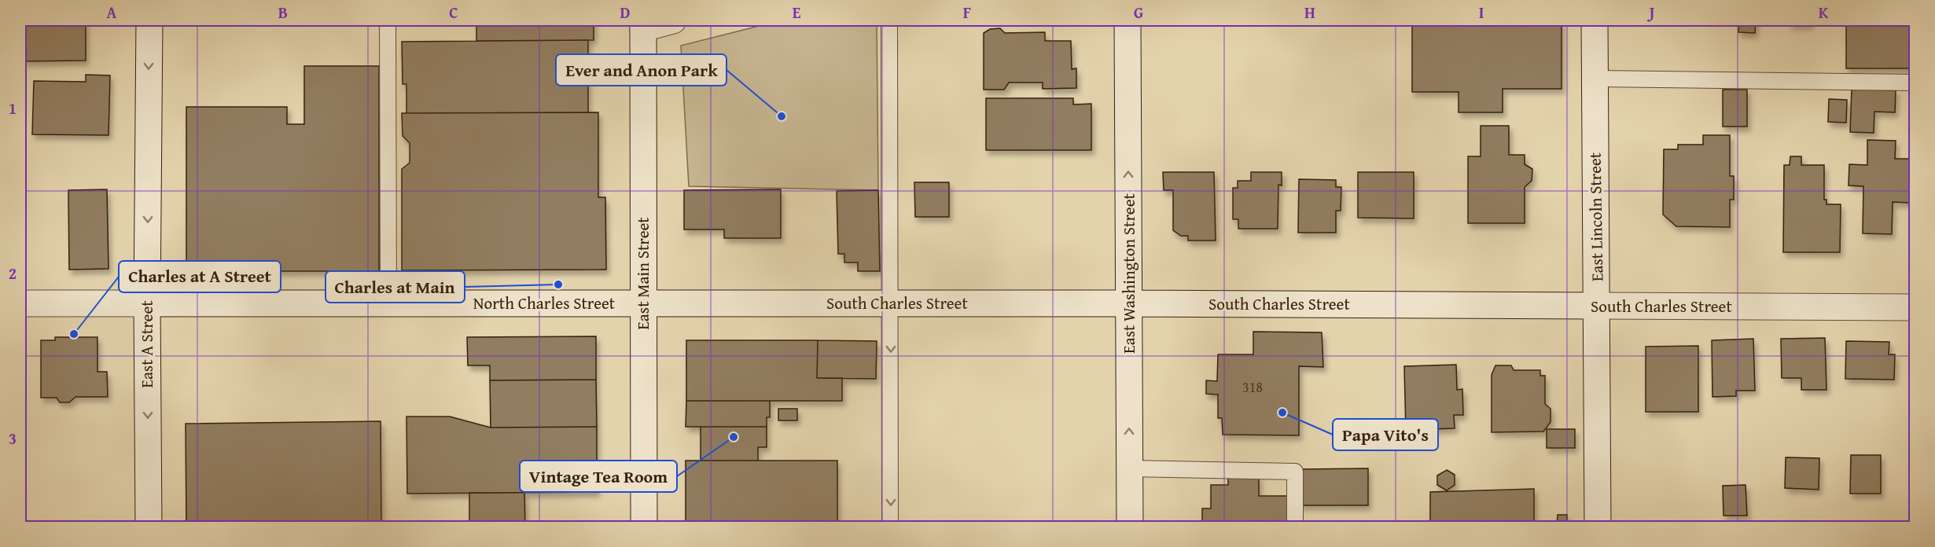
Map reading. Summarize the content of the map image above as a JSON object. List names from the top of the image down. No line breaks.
{"streets":{"street":["East Lincoln Street","East Main Street","East Washington Street","North Charles Street","South Charles Street","East A Street"]},"crossings":[["East Lincoln Street","South Charles Street"],["East Main Street","North Charles Street"],["East Main Street","South Charles Street"],["East Washington Street","South Charles Street"],["North Charles Street","South Charles Street"],["North Charles Street","East A Street"]],"one_way":["East Washington Street","East A Street"],"places":["Ever and Anon Park","Charles at Main","Charles at A Street","Papa Vito's","Vintage Tea Room"],"house_numbers":["318"],"grid":{"columns":["A","B","C","D","E","F","G","H","I","J","K"],"rows":["1","2","3"]}}
